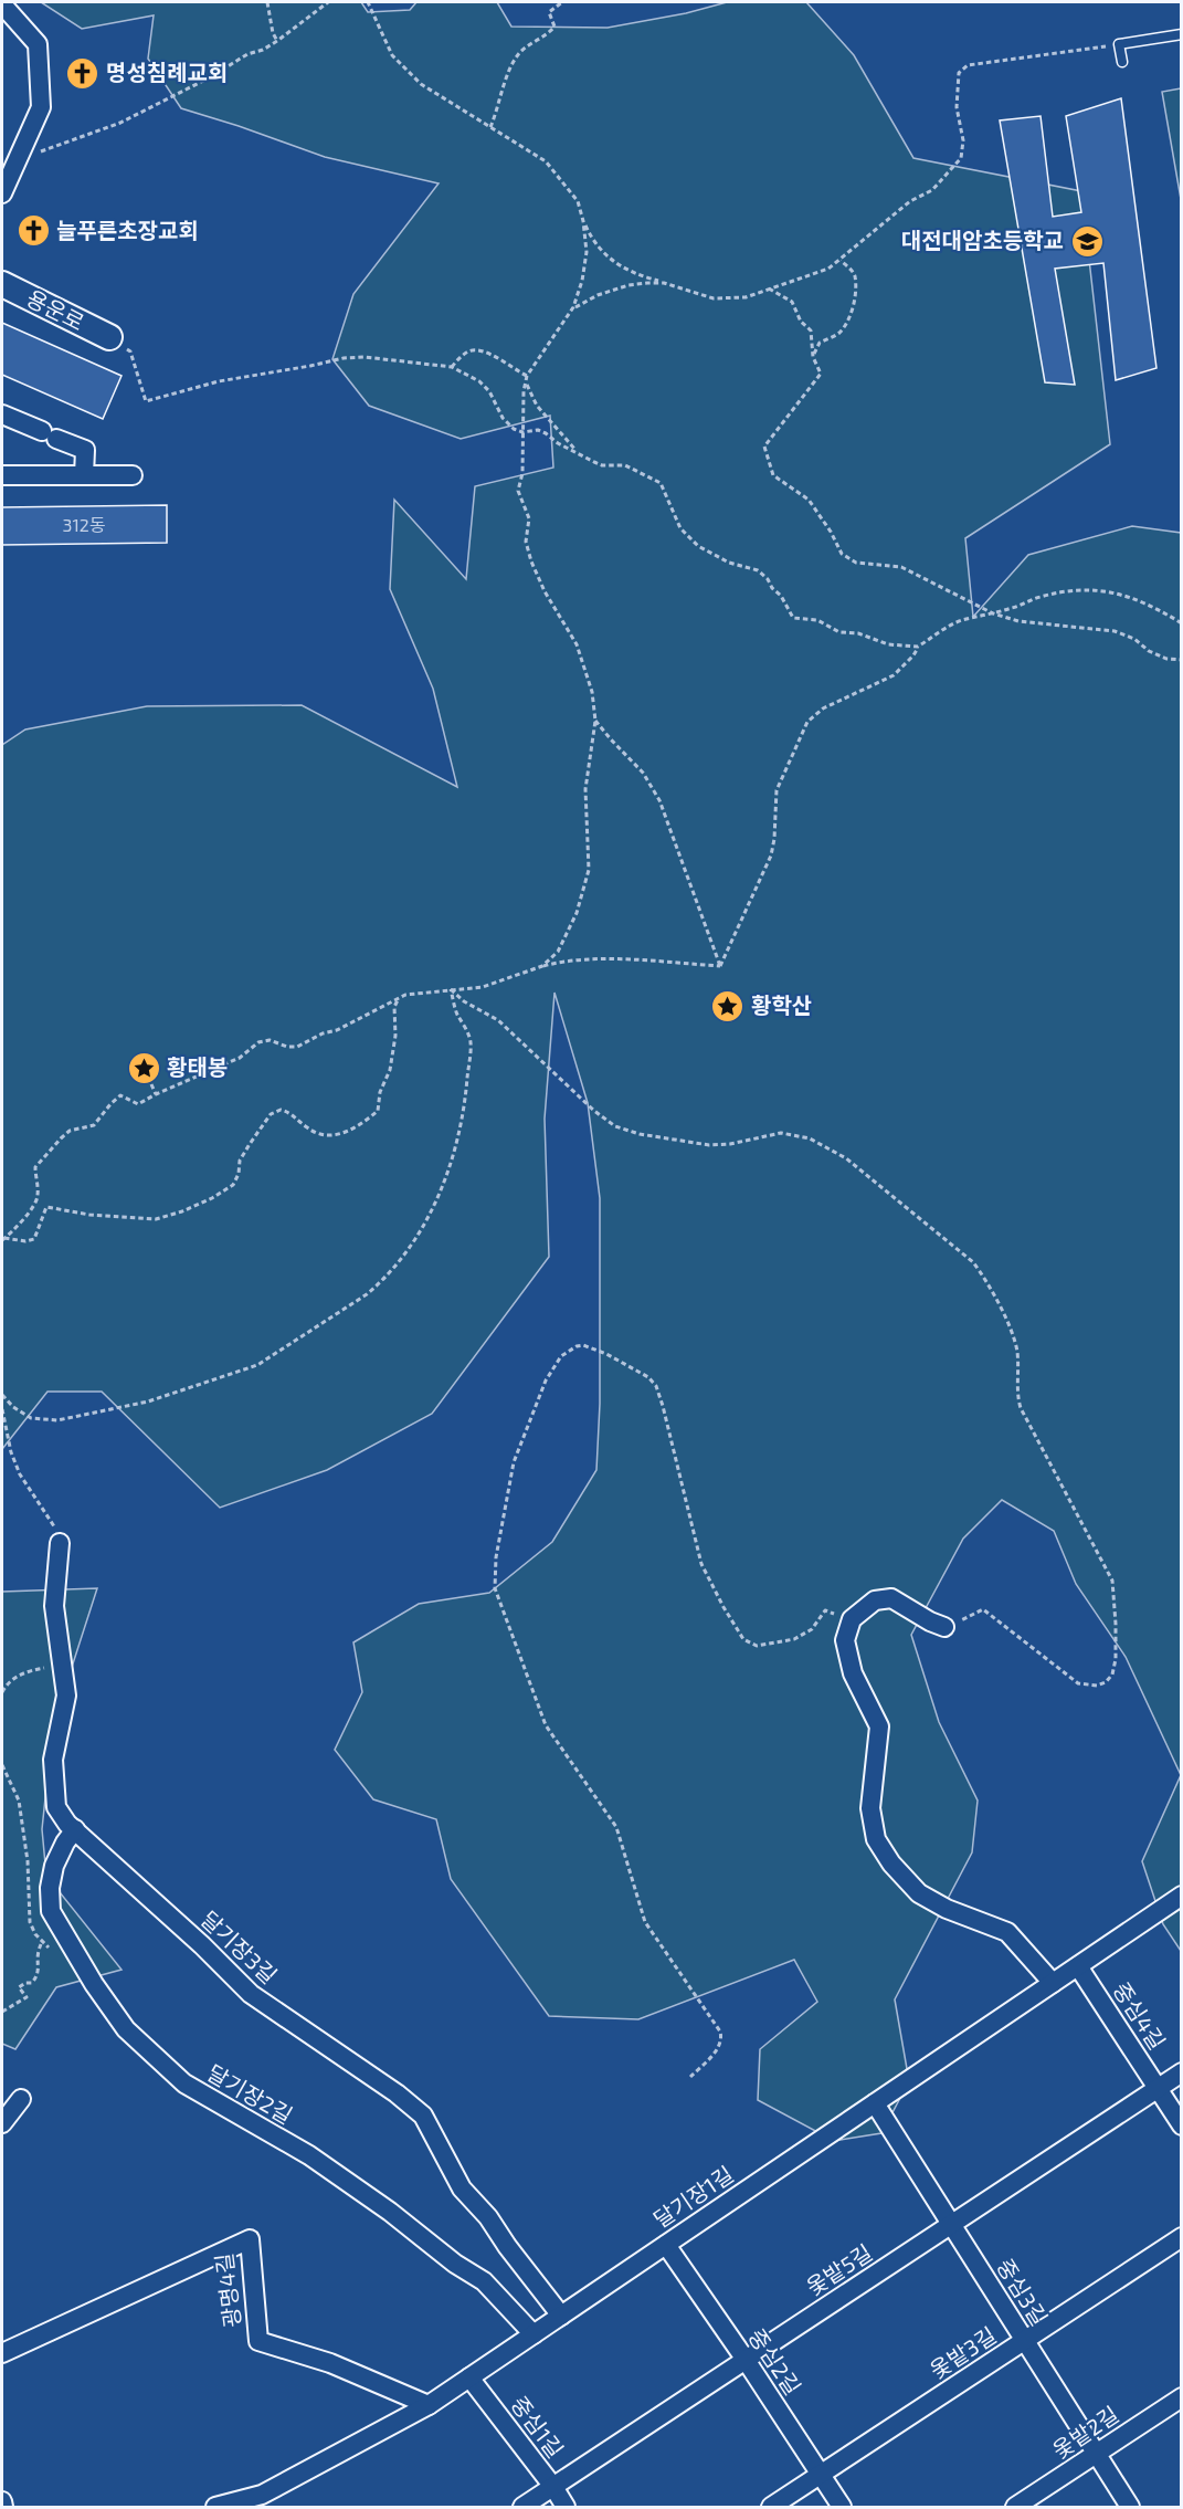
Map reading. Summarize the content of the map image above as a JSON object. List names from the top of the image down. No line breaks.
{"streets":{"main road":["용운로"],"street":["달기장3길","중심4길","달기장2길","달기장1길","옻밭5길","광명4길","중심3길","옻밭3길","중심2길","중심1길","옻밭2길"]},"crossings":[["달기장3길","달기장2길"],["달기장3길","달기장1길"],["중심4길","달기장1길"],["중심4길","옻밭5길"],["달기장2길","달기장1길"],["달기장1길","광명4길"],["달기장1길","중심3길"],["달기장1길","중심2길"],["달기장1길","중심1길"],["옻밭5길","중심3길"],["옻밭5길","중심2길"],["옻밭5길","중심1길"],["중심3길","옻밭3길"],["중심3길","옻밭2길"],["옻밭3길","중심2길"]],"places":{"church":["명성침례교회","늘푸른초장교회"],"school or university":["대전대암초등학교"],"place":["황학산","황태봉"]},"house_numbers":["312동"]}
